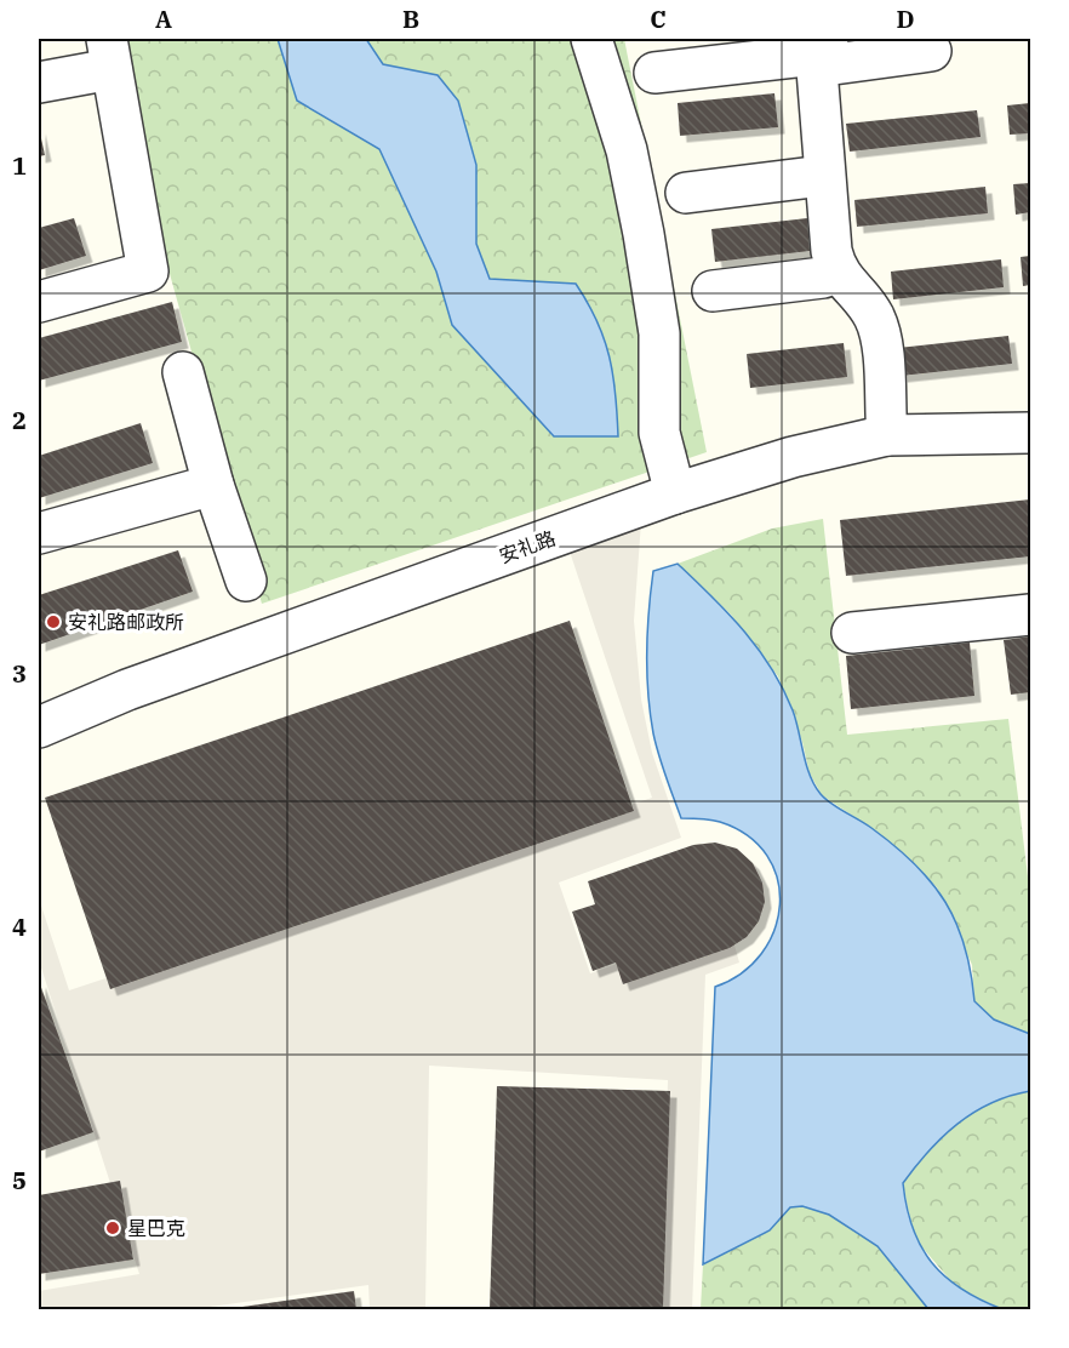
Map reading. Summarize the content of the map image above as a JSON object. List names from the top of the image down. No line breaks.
{"streets":{"street":["安礼路"]},"places":["安礼路邮政所","星巴克"],"grid":{"columns":["A","B","C","D"],"rows":["1","2","3","4","5"]}}
